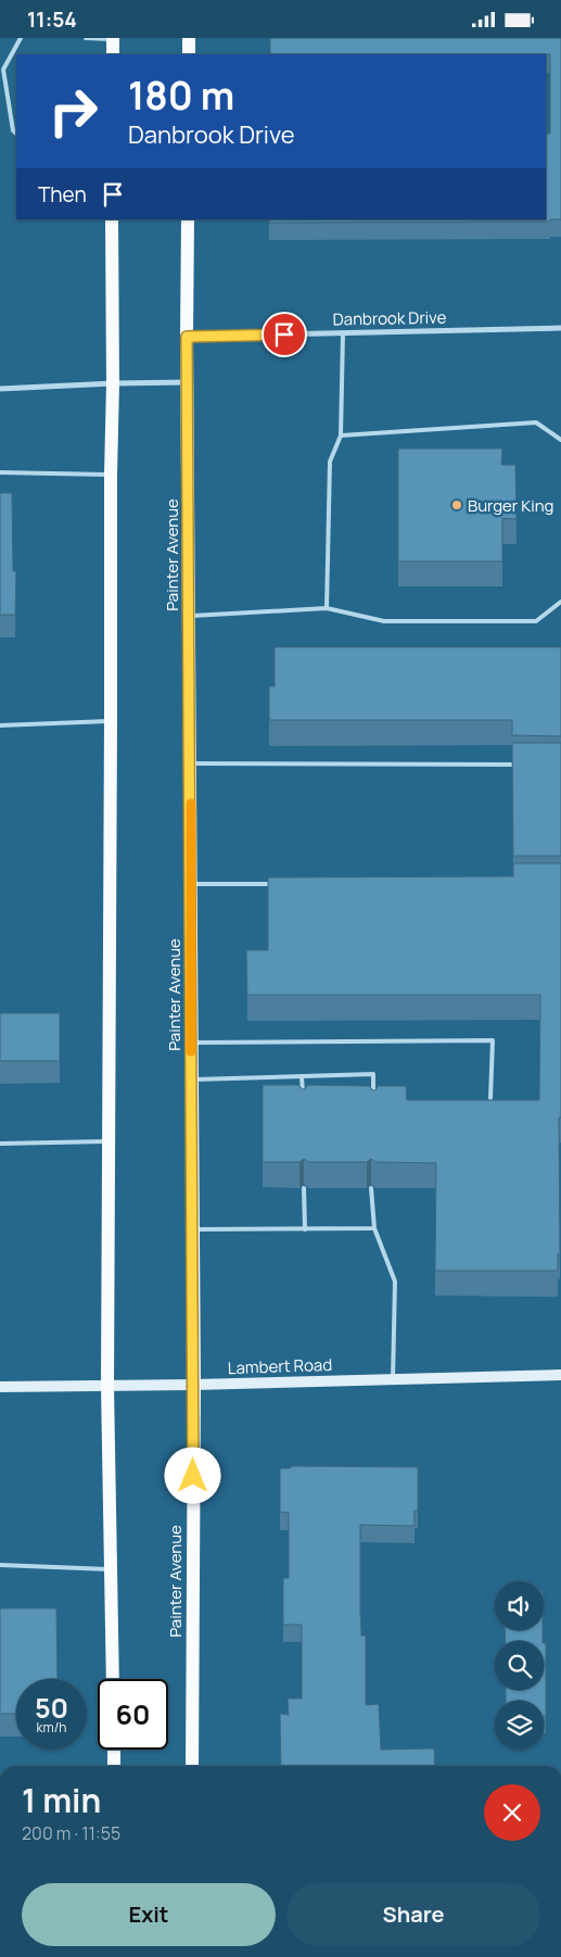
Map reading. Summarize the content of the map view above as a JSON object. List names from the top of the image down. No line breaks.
{"streets":{"main road":["Painter Avenue","Lambert Road"],"street":["Danbrook Drive"]},"crossings":[["Danbrook Drive","Painter Avenue"],["Painter Avenue","Lambert Road"]],"places":["Burger King"],"page":{"status":"11:54","turn":["180 m","Danbrook Drive"],"then":"Then","speed":"50 km/h","limit":"60","heading":["1 min","200 m · 11:55"],"buttons":["Exit","Share"]}}
